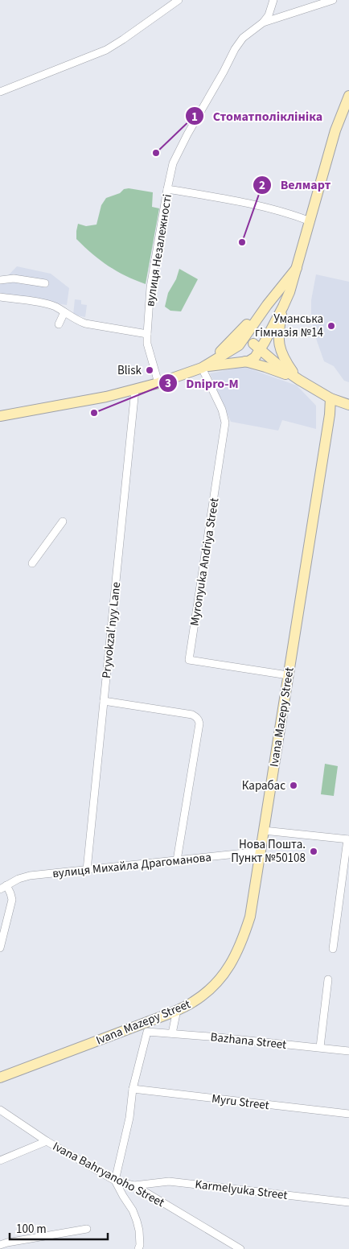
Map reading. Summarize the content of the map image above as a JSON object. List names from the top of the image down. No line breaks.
{"streets":{"main road":["Ivana Mazepy Street"],"street":["вулиця Незалежності","Myronyuka Andriya Street","Pryvokzalʹnyy Lane","вулиця Михайла Драгоманова","Bazhana Street","Myru Street","Ivana Bahryanoho Street","Karmelyuka Street"]},"crossings":[["Myronyuka Andriya Street","Ivana Mazepy Street"],["Pryvokzalʹnyy Lane","вулиця Михайла Драгоманова"],["Ivana Mazepy Street","вулиця Михайла Драгоманова"],["Bazhana Street","Myru Street"],["Ivana Bahryanoho Street","Karmelyuka Street"]],"places":["Стоматполіклініка","Велмарт","Уманська гімназія №14","Blisk","Dnipro-M","Карабас","Нова Пошта. Пункт №50108"],"scale_bar":"100 m"}
